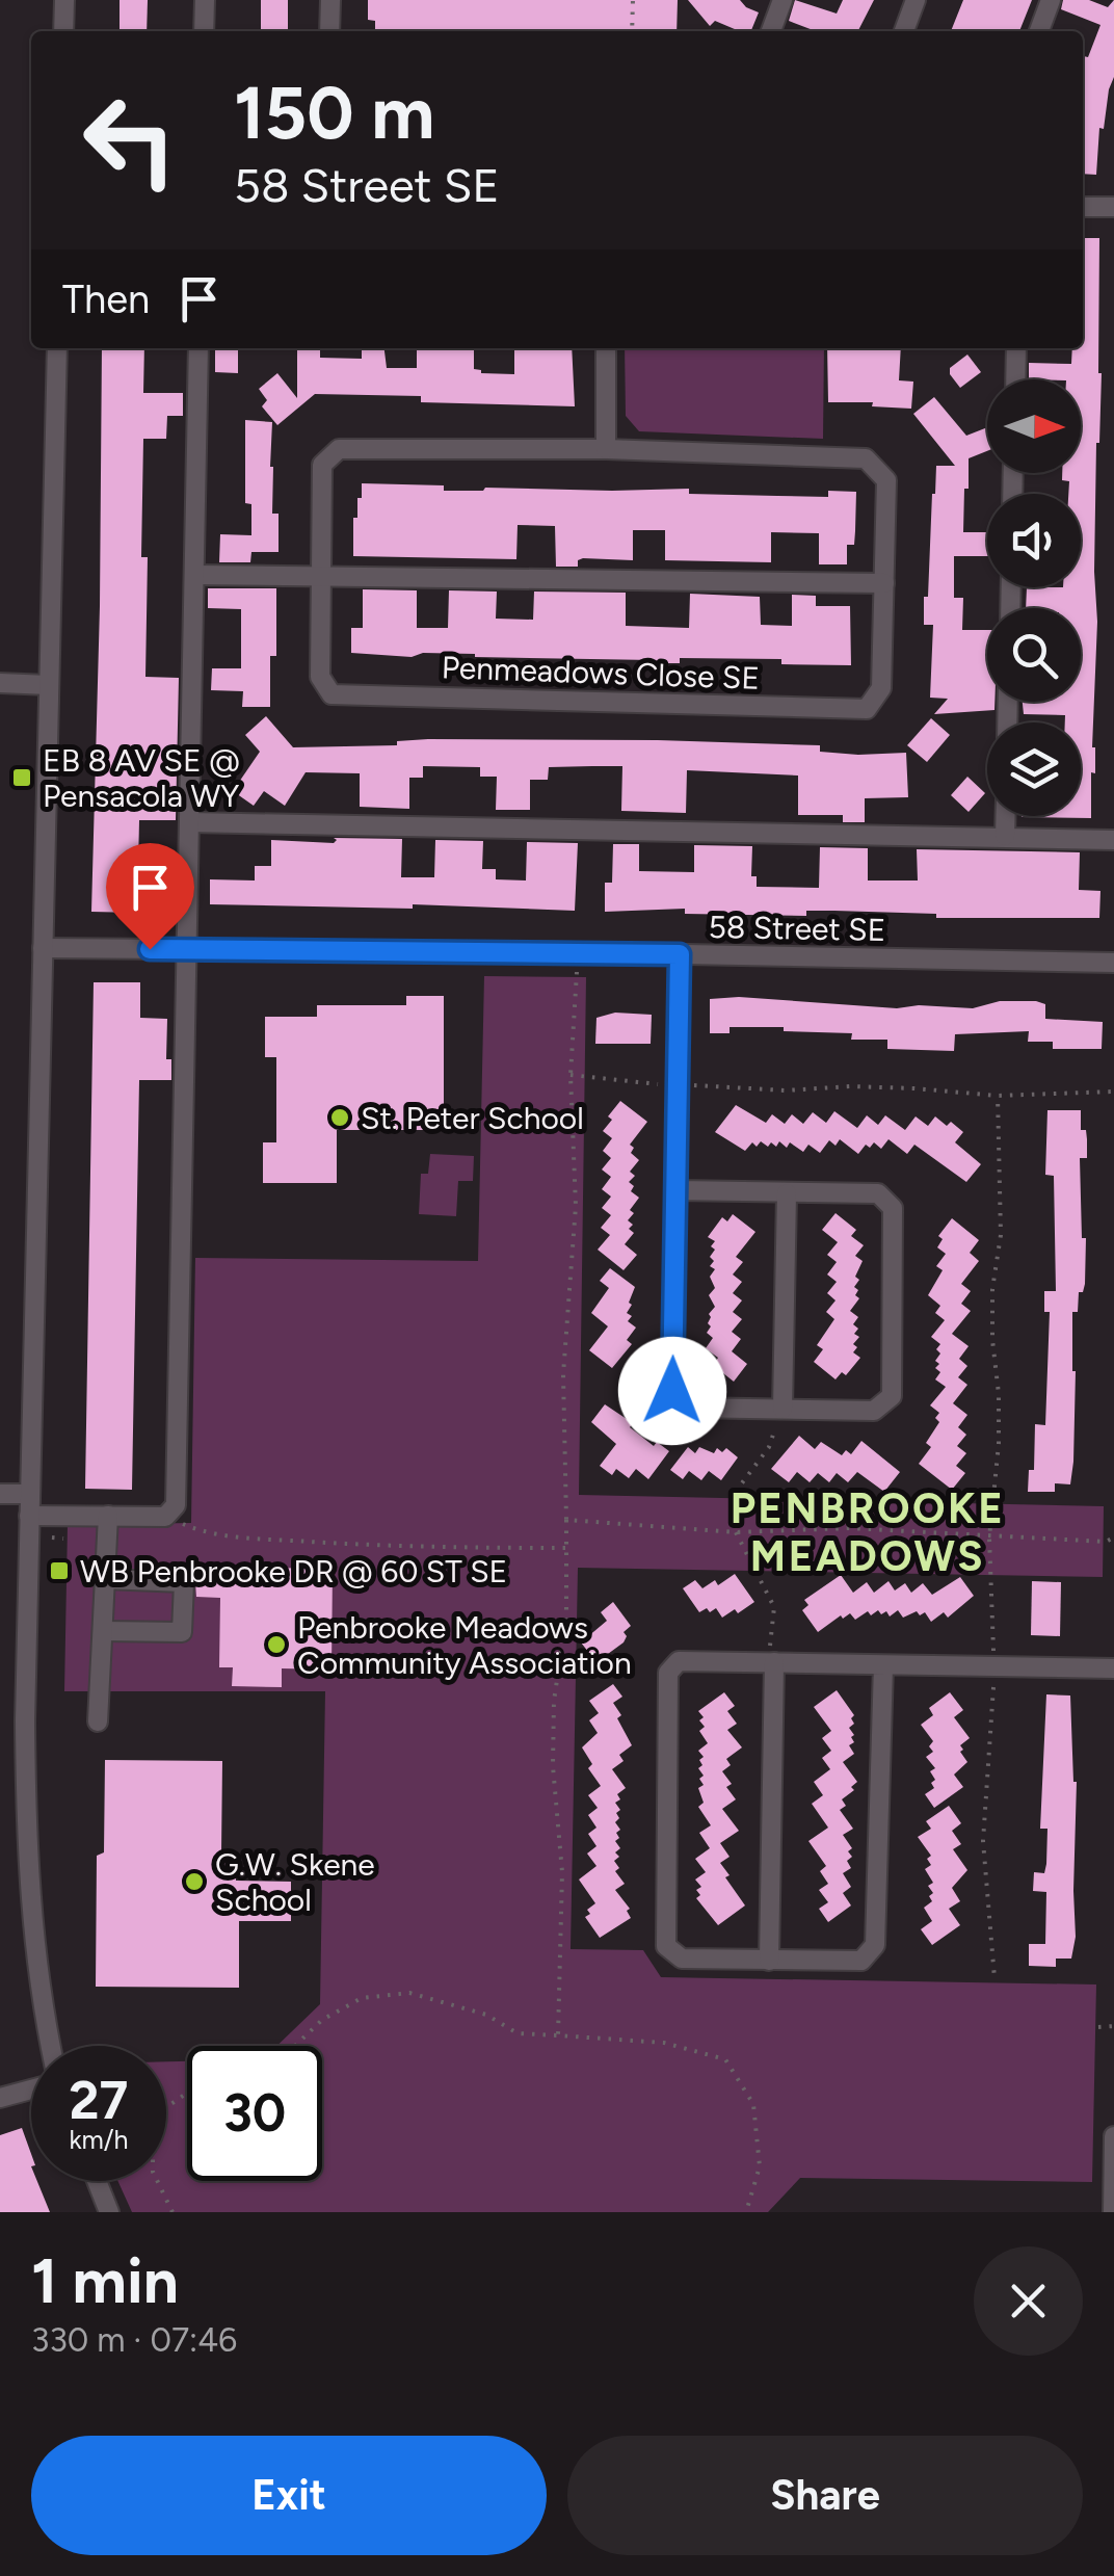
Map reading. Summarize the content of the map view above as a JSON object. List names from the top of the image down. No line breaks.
{"streets":{"street":["Penmeadows Close SE","58 Street SE"]},"districts":["PENBROOKE MEADOWS"],"places":{"transit":["EB 8 AV SE @ Pensacola WY","WB Penbrooke DR @ 60 ST SE"],"other":["St. Peter School","Penbrooke Meadows Community Association","G.W. Skene School"]},"north":"right","page":{"turn":["150 m","58 Street SE"],"then":"Then","speed":"27 km/h","limit":"30","heading":["1 min","330 m · 07:46"],"buttons":["Exit","Share"]}}
